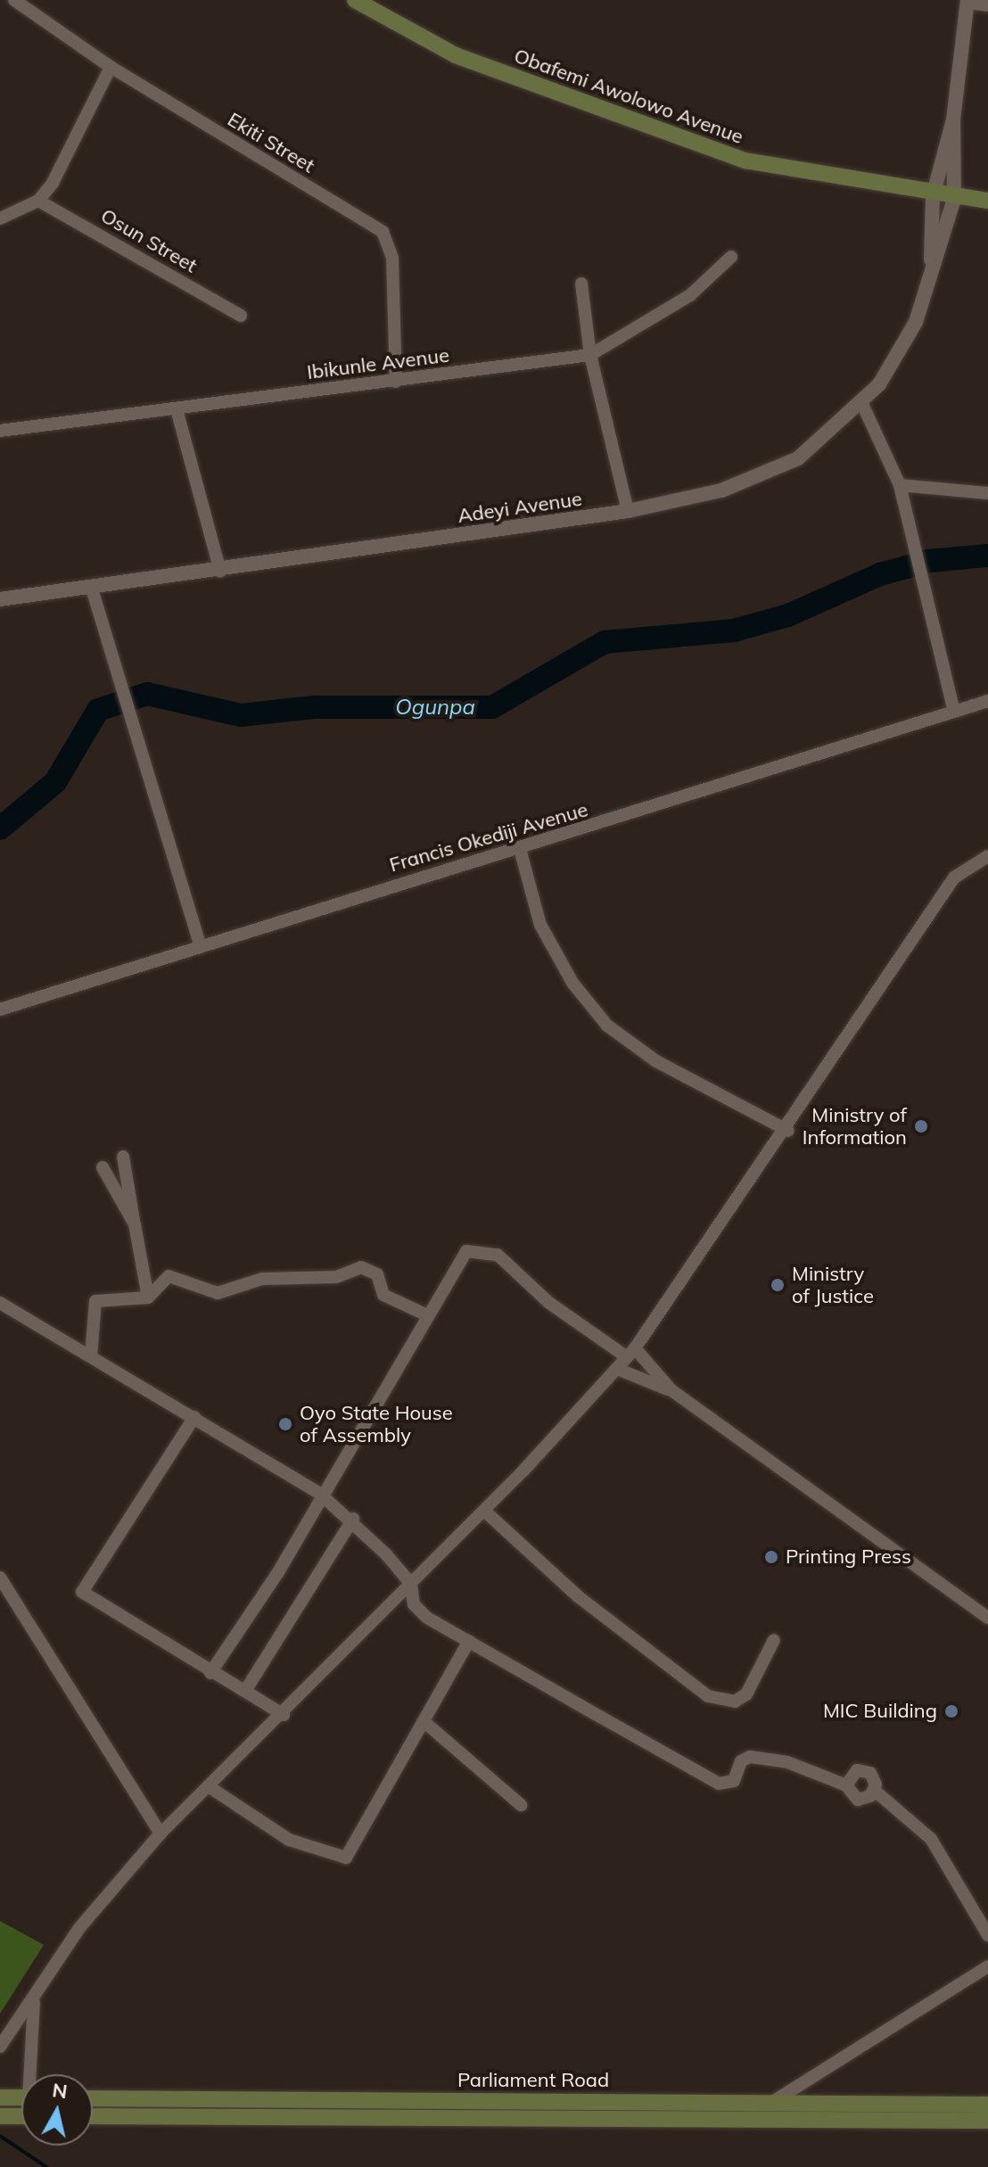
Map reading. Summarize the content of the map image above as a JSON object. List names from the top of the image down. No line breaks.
{"streets":{"main road":["Obafemi Awolowo Avenue","Parliament Road"],"street":["Ekiti Street","Osun Street","Ibikunle Avenue","Adeyi Avenue","Francis Okediji Avenue"]},"crossings":[["Obafemi Awolowo Avenue","Adeyi Avenue"],["Ekiti Street","Ibikunle Avenue"]],"water":["Ogunpa"],"places":["Ministry of Information","Ministry of Justice","Oyo State House of Assembly","Printing Press","MIC Building"],"north":"top"}
